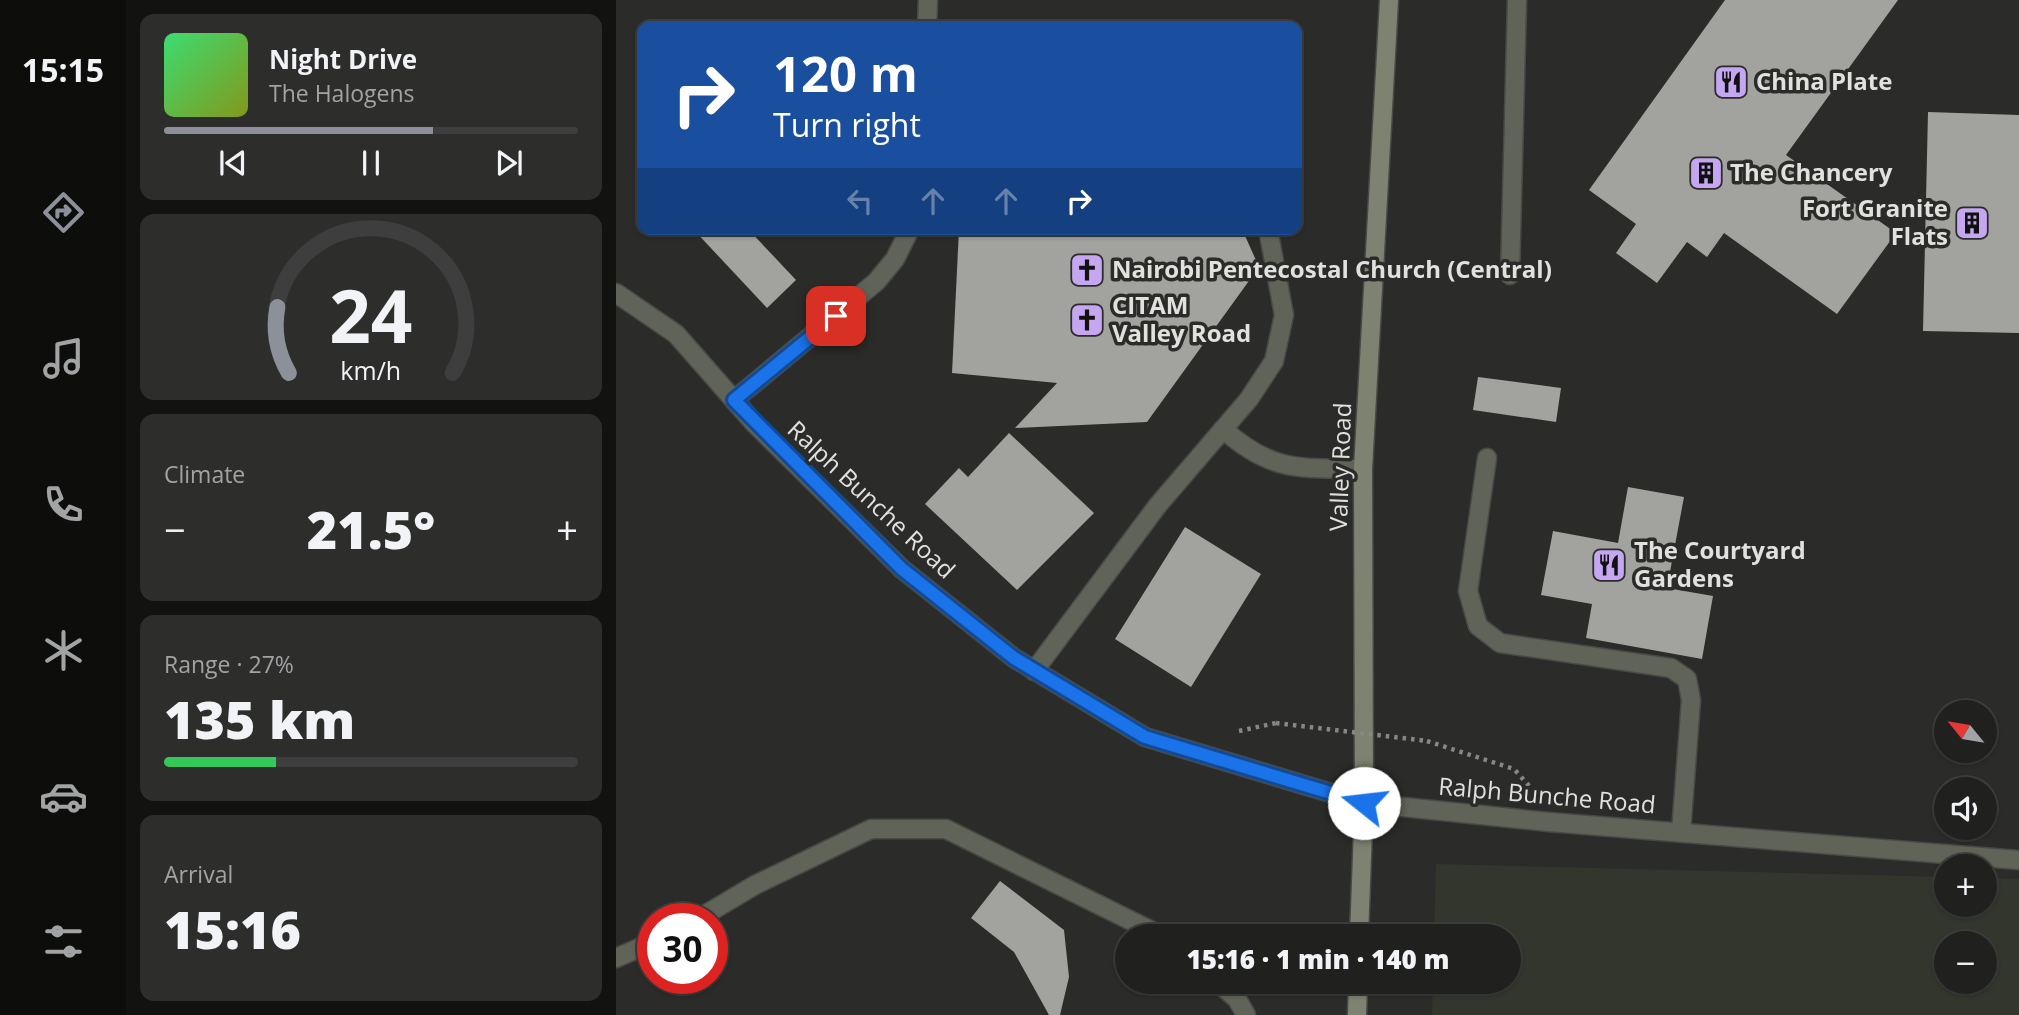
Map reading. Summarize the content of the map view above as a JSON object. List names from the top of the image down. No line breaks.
{"streets":{"main road":["Valley Road"],"street":["Ralph Bunche Road"]},"crossings":[["Valley Road","Ralph Bunche Road"]],"places":{"restaurant":["China Plate","The Courtyard Gardens"],"building":["The Chancery","Fort Granite Flats"],"church":["Nairobi Pentecostal Church (Central)","CITAM Valley Road"]},"north":"top left","page":{"tabs":"15:15","turn":["120 m","Turn right"],"song":["Night Drive","The Halogens"],"tile":["Climate",["Range · 27%","135 km"],["Arrival","15:16"]],"heat":["−","21.5°","+"],"map_buttons":["+","−"],"limit":"30","trip":"15:16 · 1 min · 140 m","gauge":["24","km/h"]}}
